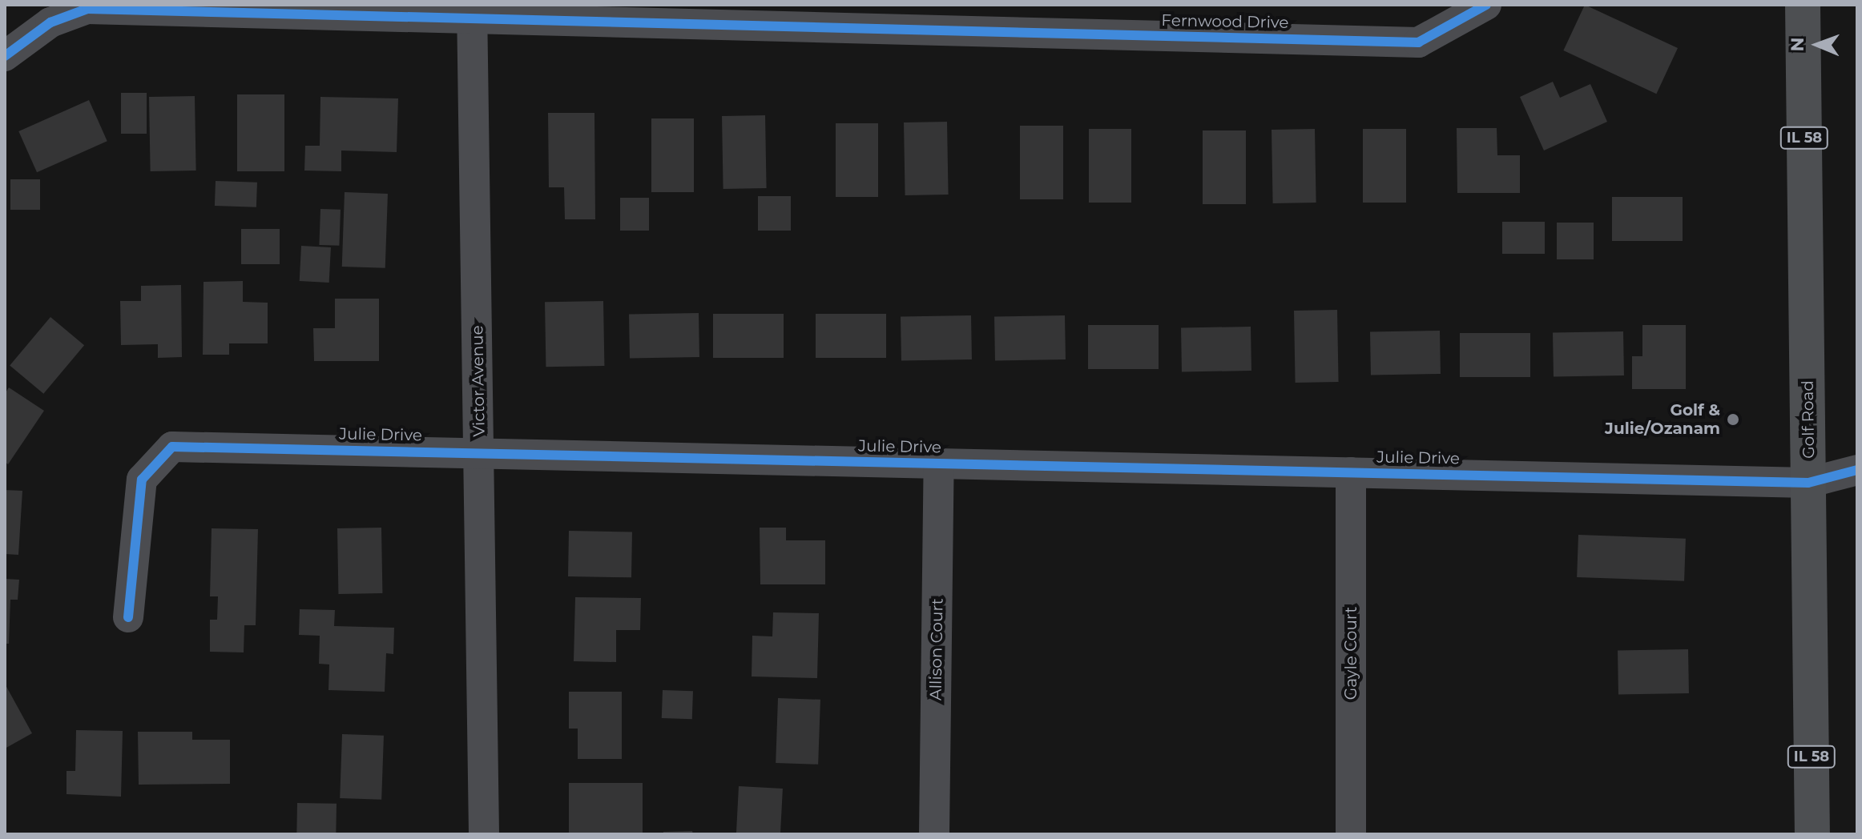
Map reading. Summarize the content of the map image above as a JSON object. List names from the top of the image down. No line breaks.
{"streets":{"main road":["IL 58","Golf Road"],"street":["Fernwood Drive","Victor Avenue","Julie Drive","Allison Court","Gayle Court"]},"crossings":[["Fernwood Drive","Victor Avenue"],["Victor Avenue","Julie Drive"],["Golf Road","Julie Drive"],["Julie Drive","Allison Court"],["Julie Drive","Gayle Court"]],"places":["Golf & Julie/Ozanam"],"north":"left"}
